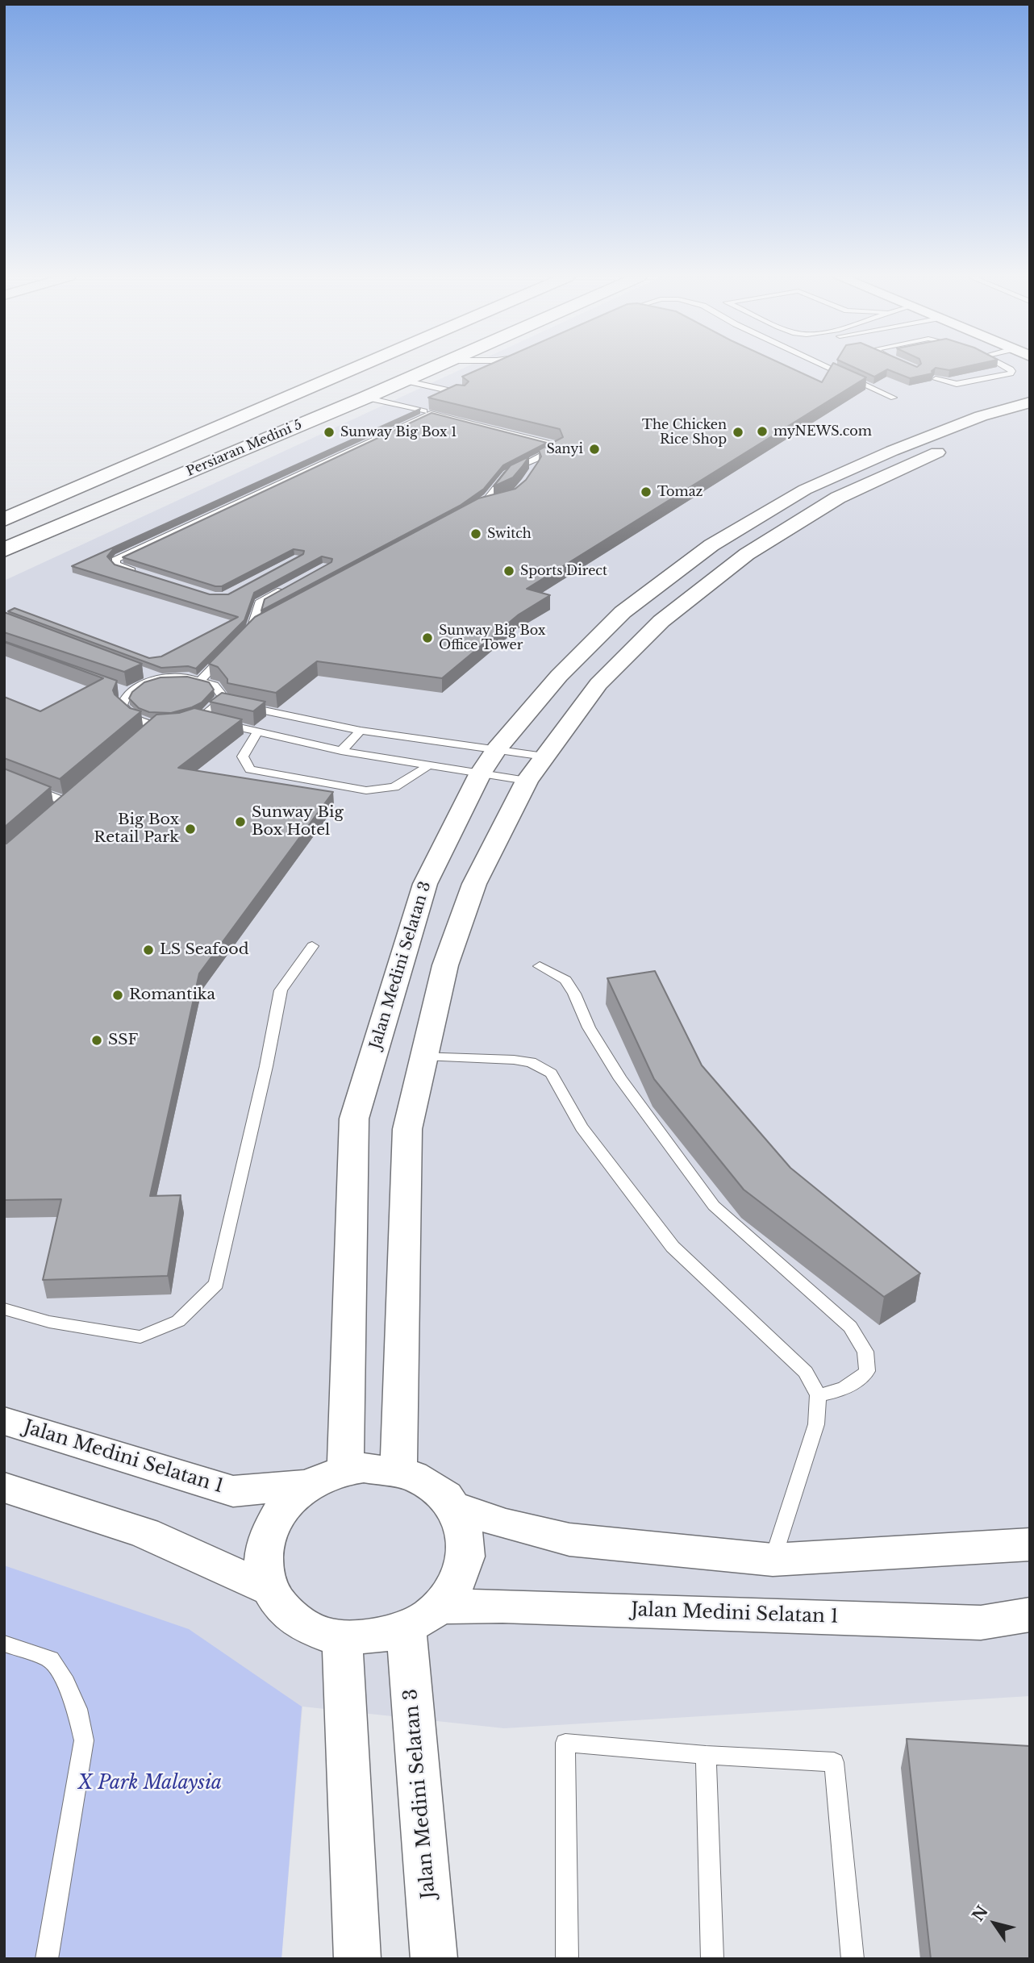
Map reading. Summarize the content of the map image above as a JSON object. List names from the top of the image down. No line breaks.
{"streets":{"street":["Persiaran Medini 5","Jalan Medini Selatan 3","Jalan Medini Selatan 1"]},"crossings":[["Jalan Medini Selatan 3","Jalan Medini Selatan 1"]],"parks":["X Park Malaysia"],"places":["myNEWS.com","Sunway Big Box 1","The Chicken Rice Shop","Sanyi","Tomaz","Switch","Sports Direct","Sunway Big Box Office Tower","Sunway Big Box Hotel","Big Box Retail Park","LS Seafood","Romantika","SSF"],"north":"top left"}
